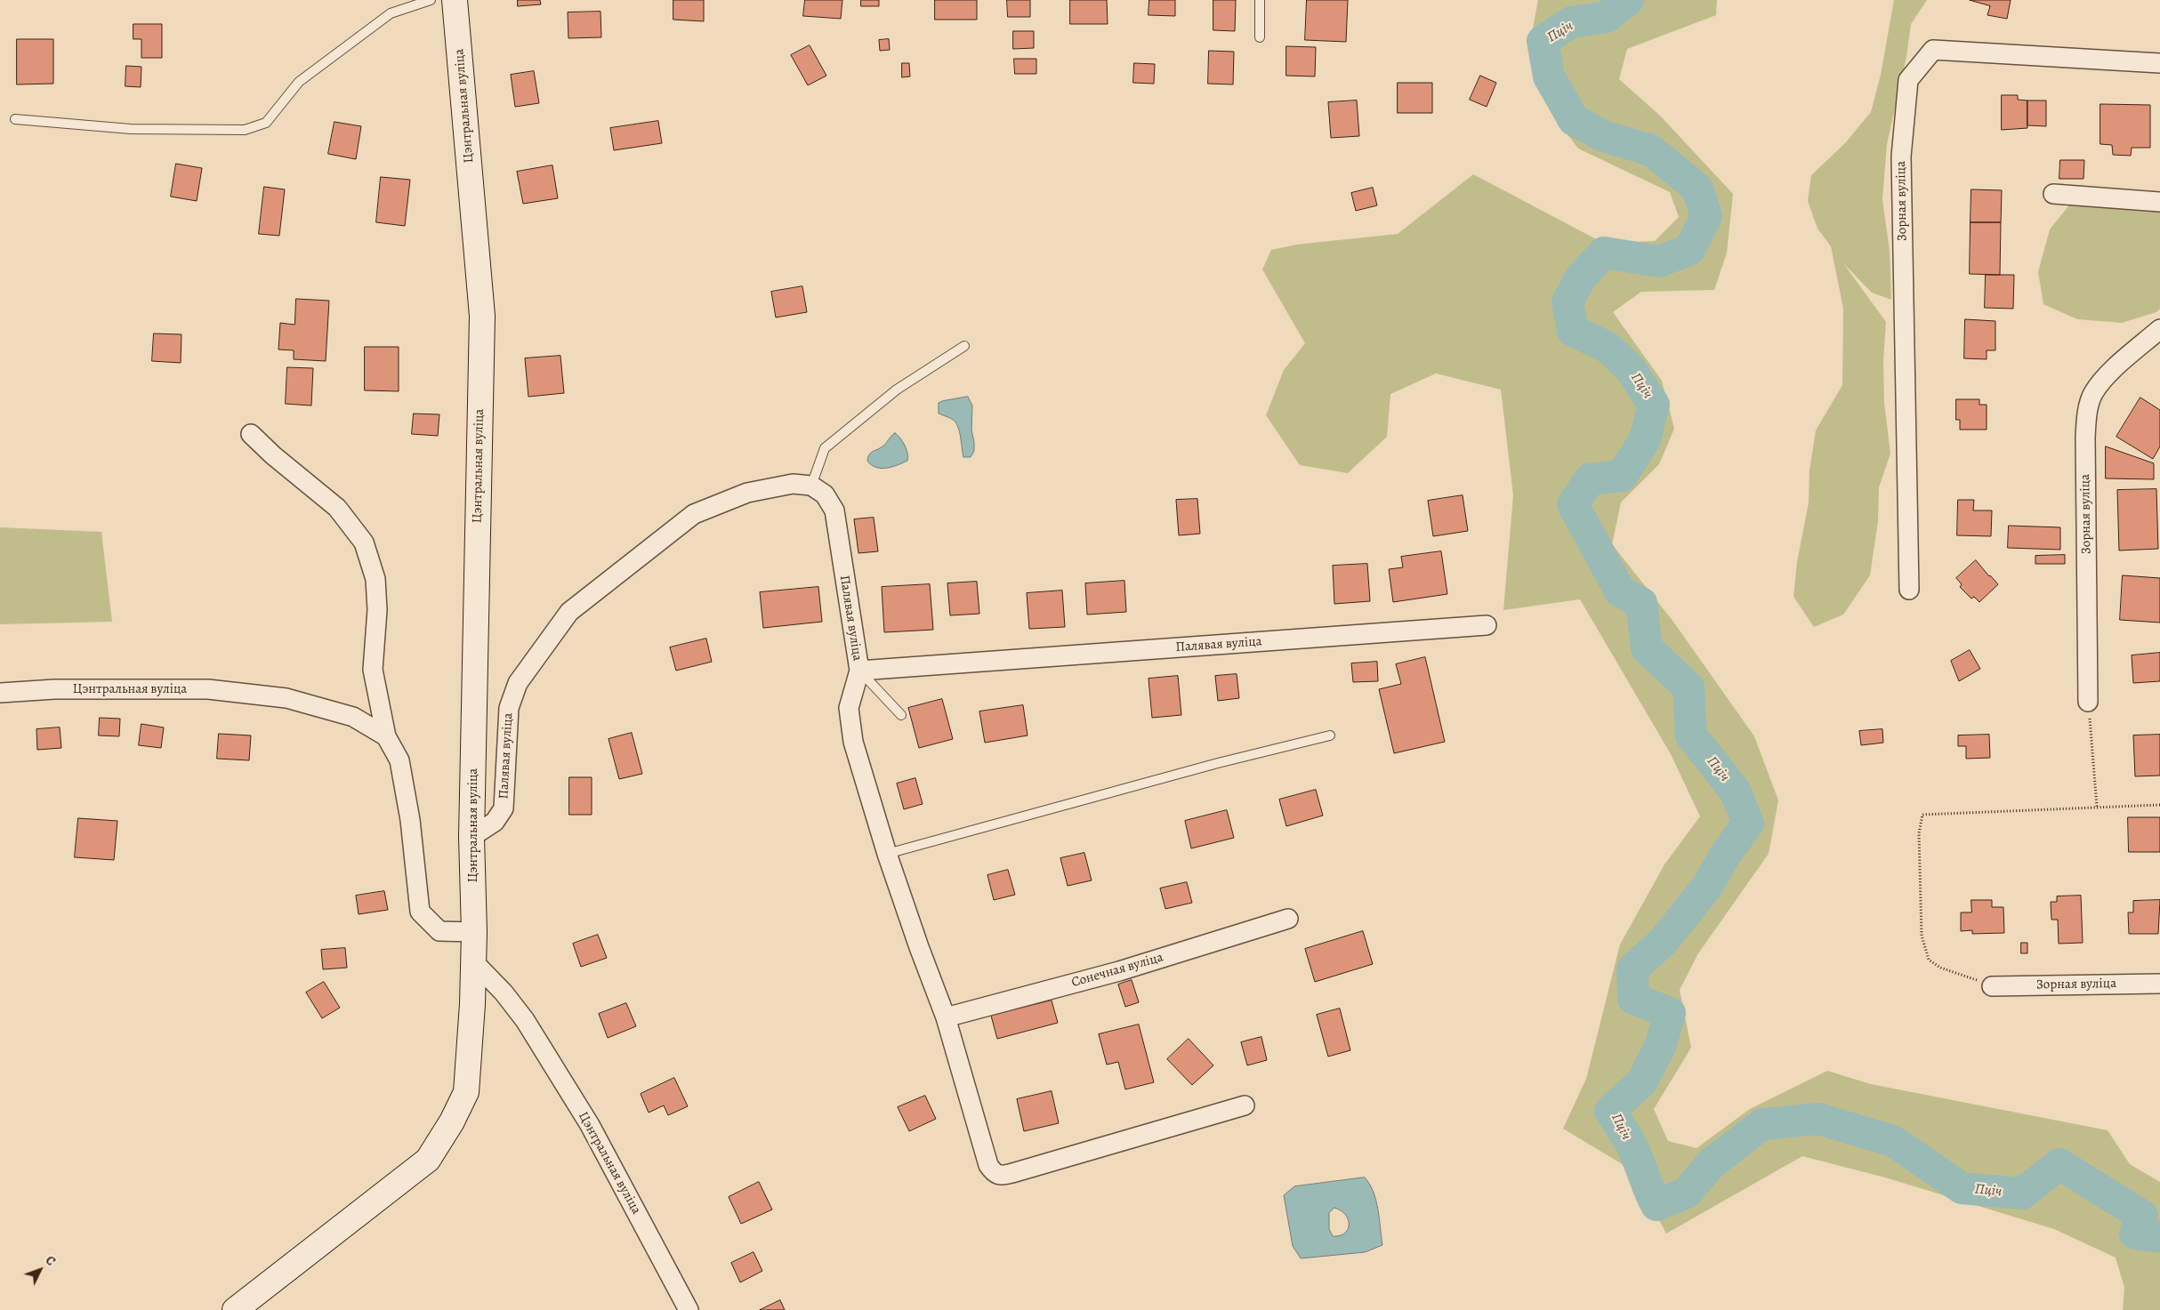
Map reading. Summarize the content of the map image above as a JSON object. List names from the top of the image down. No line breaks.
{"streets":{"main road":["Цэнтральная вуліца"],"street":["Зорная вуліца","Палявая вуліца","Сонечная вуліца"]},"crossings":[["Цэнтральная вуліца","Палявая вуліца"]],"water":["Пціч"],"north":"top right"}
